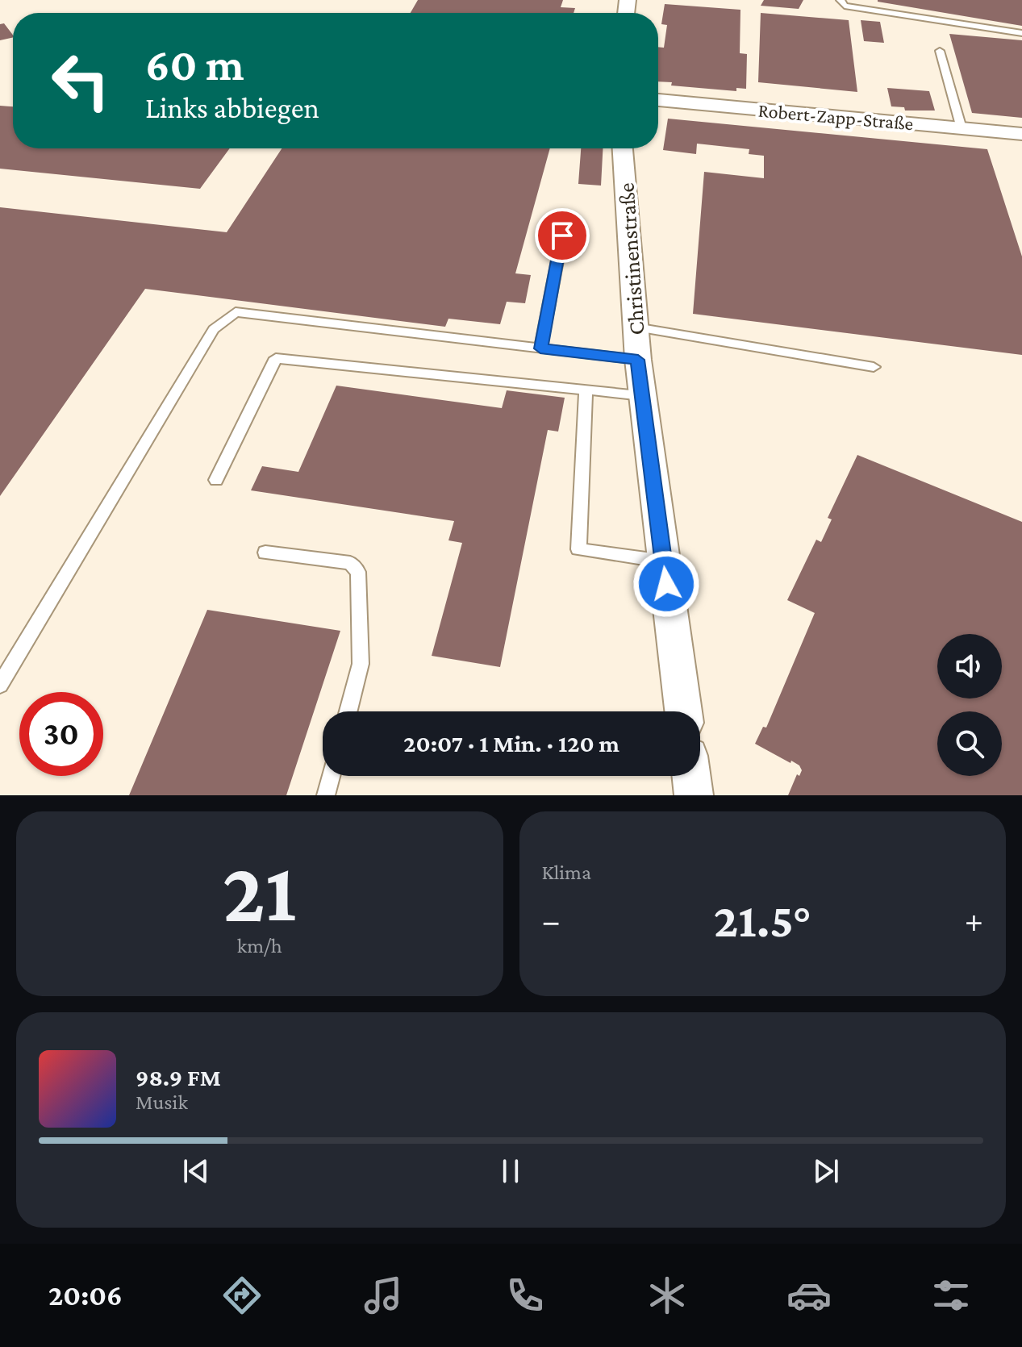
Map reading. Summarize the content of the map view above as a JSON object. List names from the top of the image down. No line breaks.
{"streets":{"street":["Robert-Zapp-Straße","Christinenstraße"]},"page":{"turn":["60 m","Links abbiegen"],"limit":"30","trip":"20:07 · 1 Min. · 120 m","tile":[["21","km/h"],"Klima"],"heat":["−","21.5°","+"],"song":["98.9 FM","Musik"],"tabs":"20:06"}}
